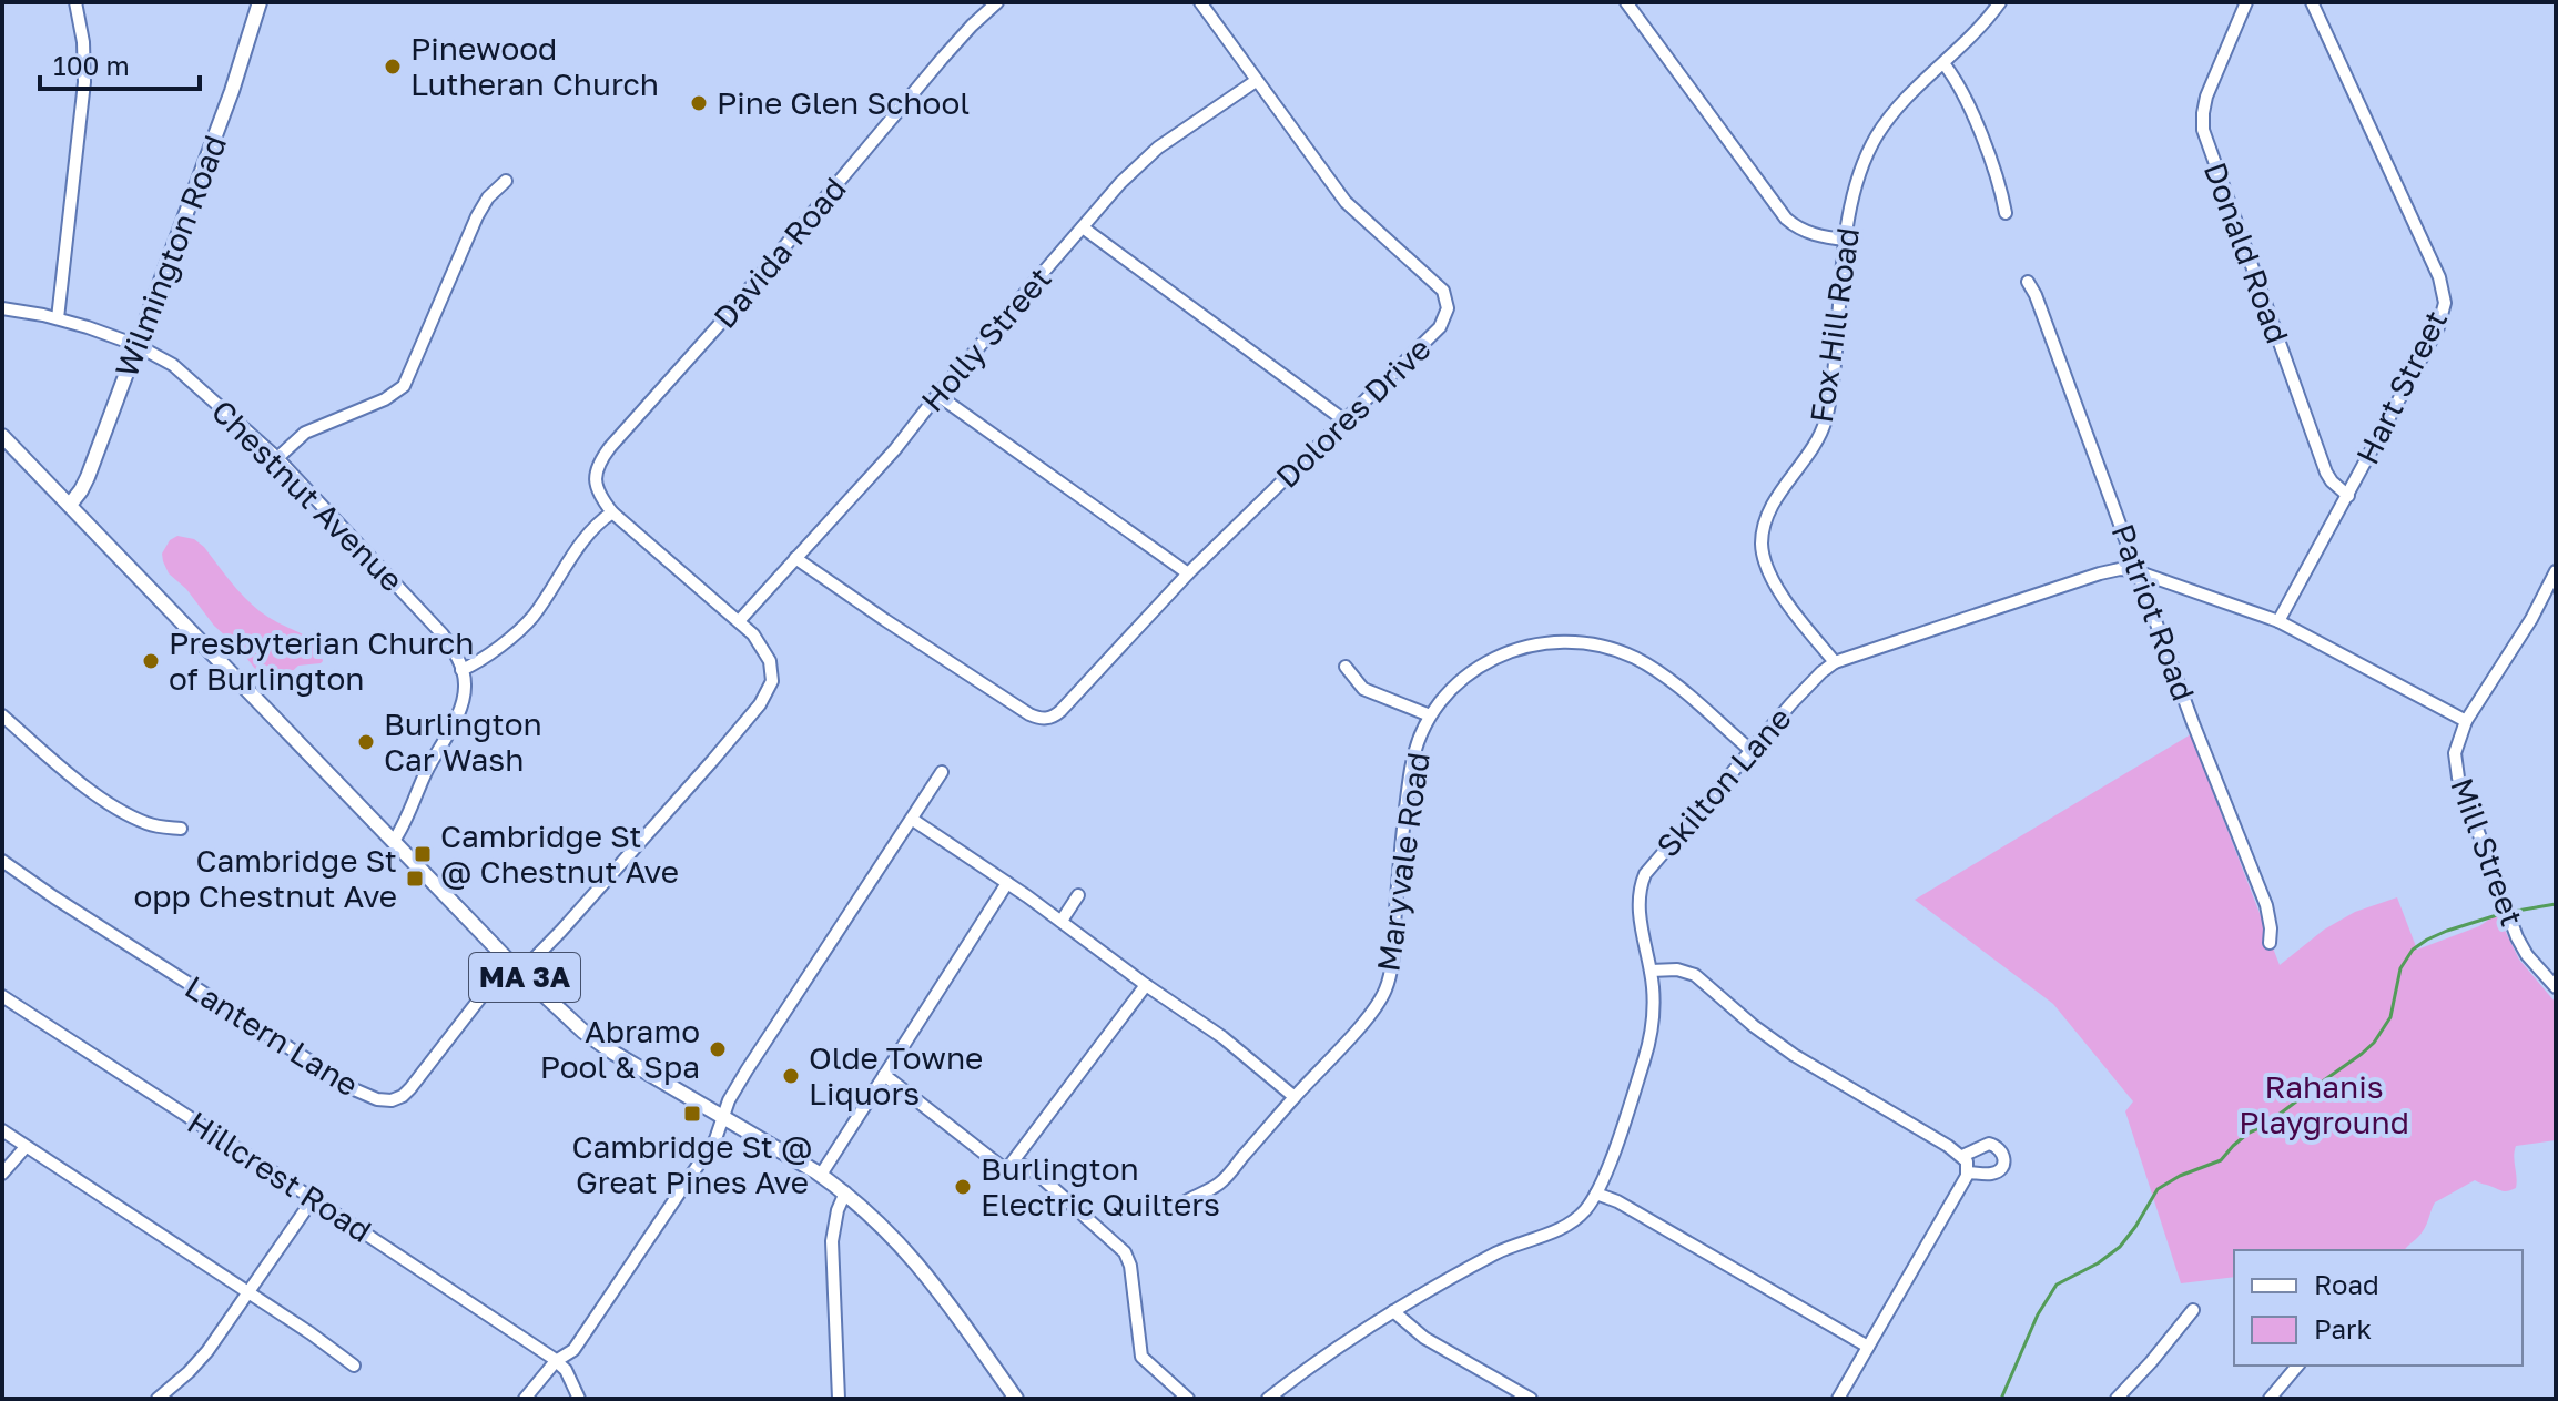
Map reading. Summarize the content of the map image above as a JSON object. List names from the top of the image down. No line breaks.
{"streets":{"main road":["Wilmington Road","MA 3A"],"street":["Davida Road","Donald Road","Fox Hill Road","Holly Street","Hart Street","Dolores Drive","Chestnut Avenue","Patriot Road","Skilton Lane","Mill Street","Maryvale Road","Lantern Lane","Hillcrest Road"]},"crossings":[["Donald Road","Hart Street"],["Wilmington Road","Chestnut Avenue"],["Wilmington Road","MA 3A"],["Fox Hill Road","Skilton Lane"],["Holly Street","Dolores Drive"],["Hart Street","Skilton Lane"],["Patriot Road","Skilton Lane"],["Skilton Lane","Mill Street"],["Skilton Lane","Maryvale Road"],["MA 3A","Lantern Lane"]],"parks":["Rahanis Playground"],"places":{"other":["Pinewood Lutheran Church","Pine Glen School","Presbyterian Church of Burlington","Burlington Car Wash","Abramo Pool & Spa","Olde Towne Liquors","Burlington Electric Quilters"],"transit":["Cambridge St @ Chestnut Ave","Cambridge St opp Chestnut Ave","Cambridge St @ Great Pines Ave"]},"legend":["Road","Park"],"scale_bar":"100 m"}
